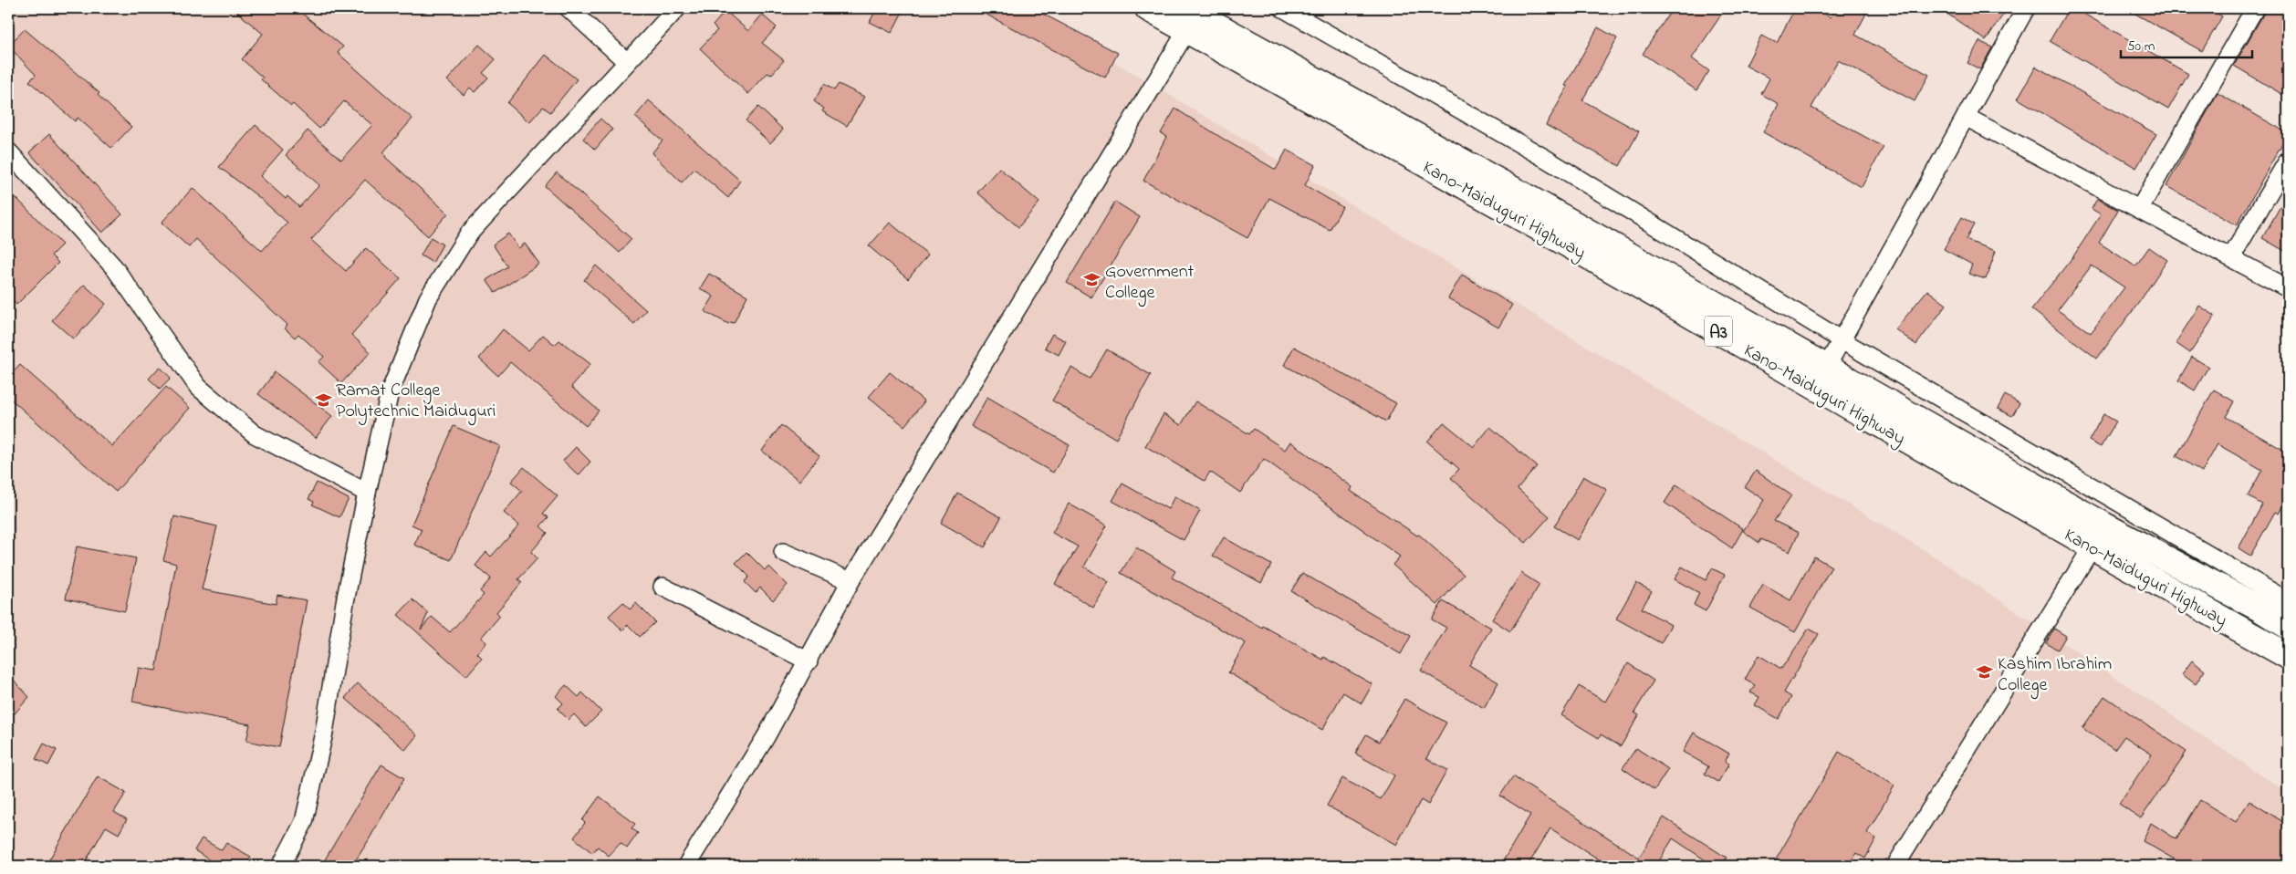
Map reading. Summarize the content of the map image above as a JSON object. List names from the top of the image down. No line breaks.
{"streets":{"highway":["Kano-Maiduguri Highway","A3"]},"places":{"school or university":["Government College","Ramat College Polytechnic Maiduguri","Kashim Ibrahim College"]},"scale_bar":"50 m"}
